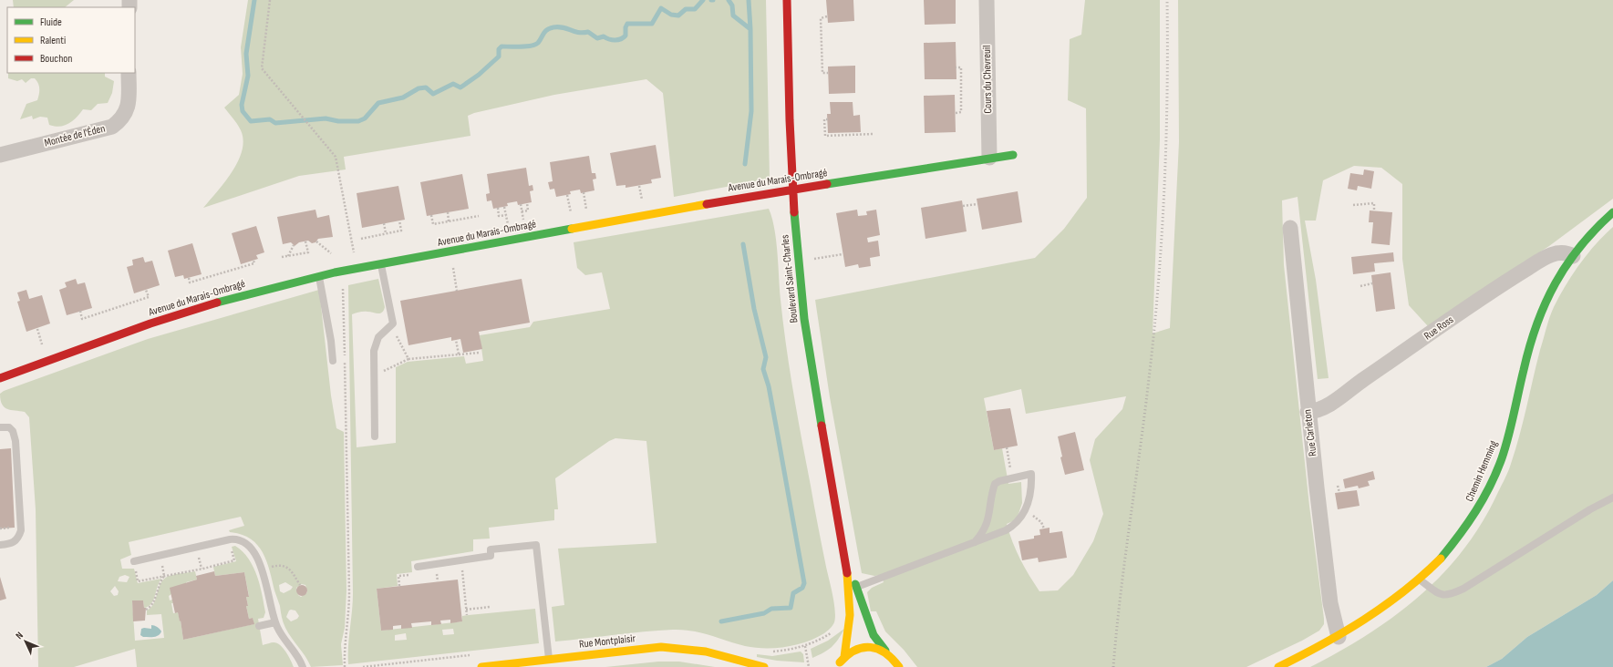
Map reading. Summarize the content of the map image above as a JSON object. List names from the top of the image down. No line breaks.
{"streets":{"street":["Cours du Chevreuil","Montée de l'Éden","Avenue du Marais-Ombragé","Boulevard Saint-Charles","Rue Ross","Rue Carleton","Chemin Hemming","Rue Montplaisir"]},"crossings":[["Cours du Chevreuil","Avenue du Marais-Ombragé"],["Avenue du Marais-Ombragé","Boulevard Saint-Charles"],["Rue Ross","Rue Carleton"],["Rue Ross","Chemin Hemming"],["Rue Carleton","Chemin Hemming"]],"legend":["Fluide","Ralenti","Bouchon"],"north":"top left"}
